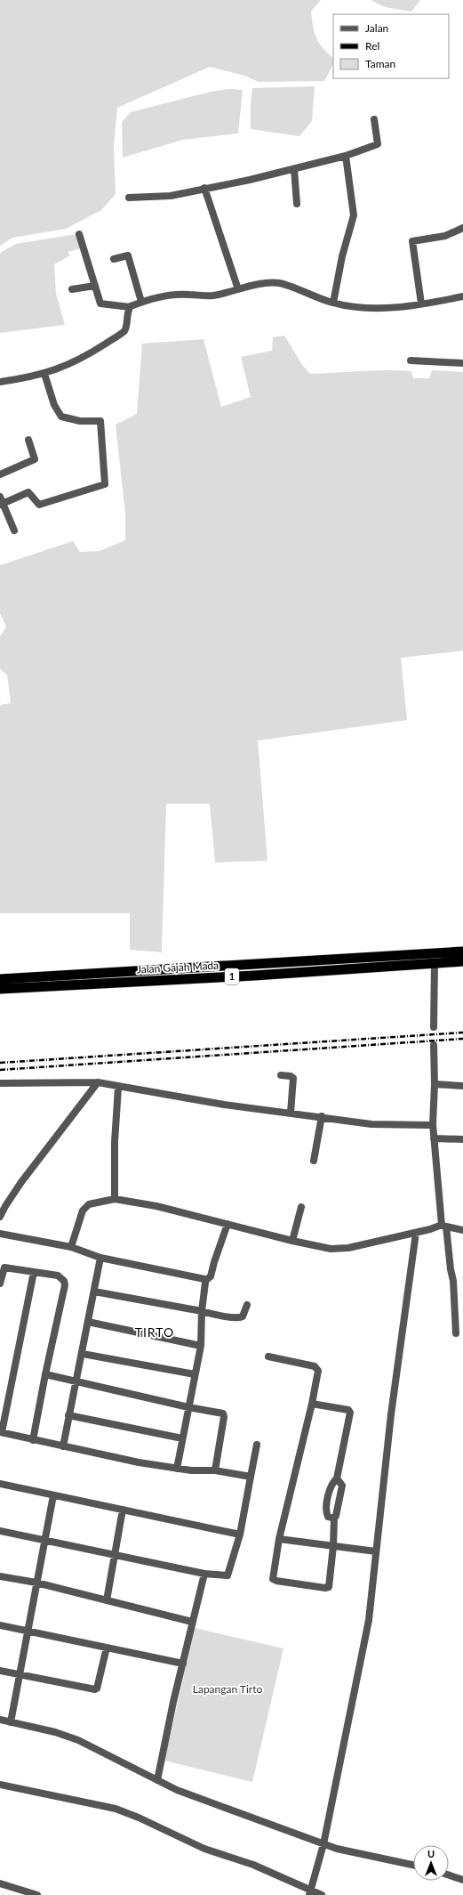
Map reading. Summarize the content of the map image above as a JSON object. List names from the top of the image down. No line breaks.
{"streets":{"highway":["Jalan Gajah Mada","1"]},"districts":["TIRTO"],"parks":["Lapangan Tirto"],"legend":["Jalan","Rel","Taman"],"north":"top"}
